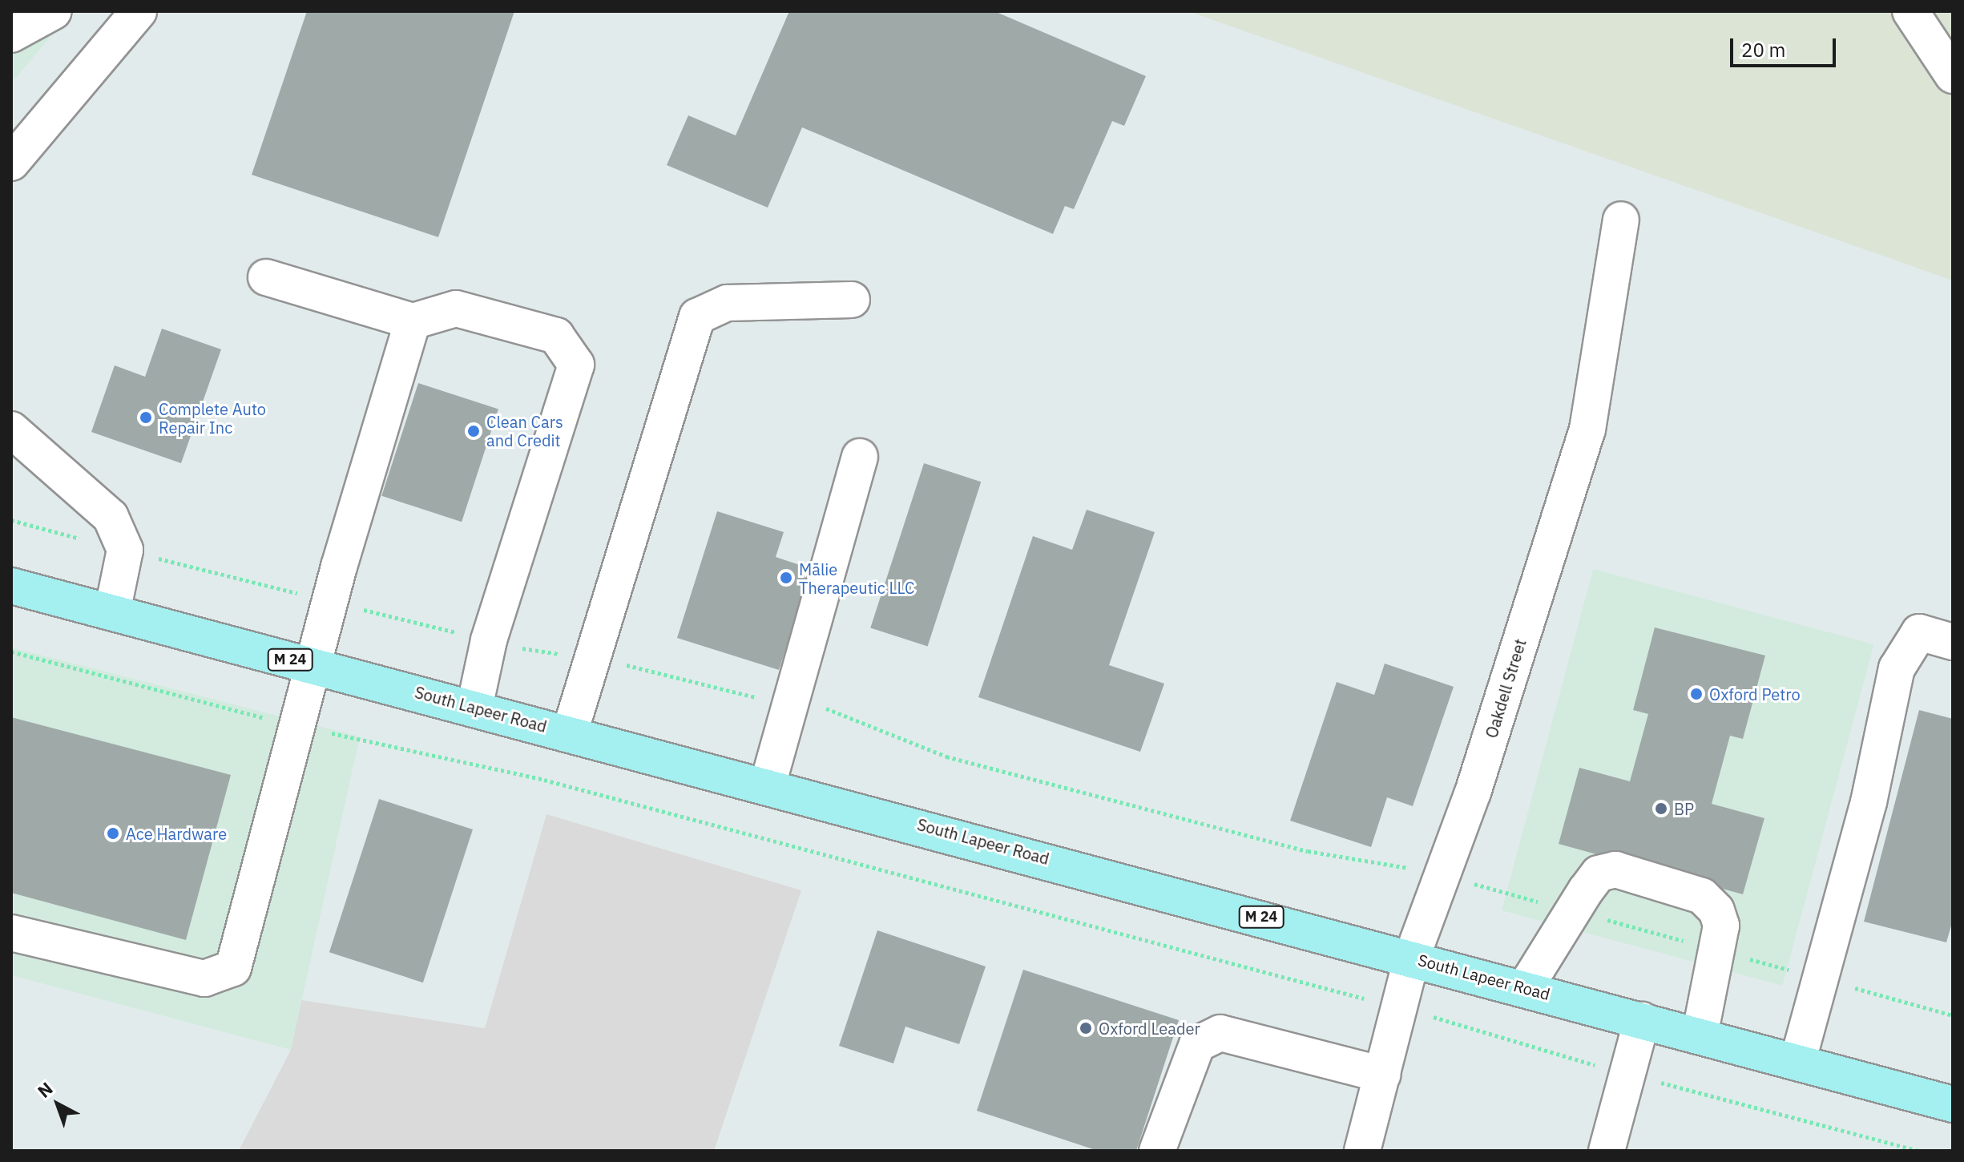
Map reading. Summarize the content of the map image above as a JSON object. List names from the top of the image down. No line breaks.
{"streets":{"main road":["M 24","South Lapeer Road"],"street":["Oakdell Street"]},"crossings":[["Oakdell Street","South Lapeer Road"]],"places":["Complete Auto Repair Inc","Clean Cars and Credit","Mālie Therapeutic LLC","Oxford Petro","BP","Ace Hardware","Oxford Leader"],"scale_bar":"20 m","north":"top left"}
